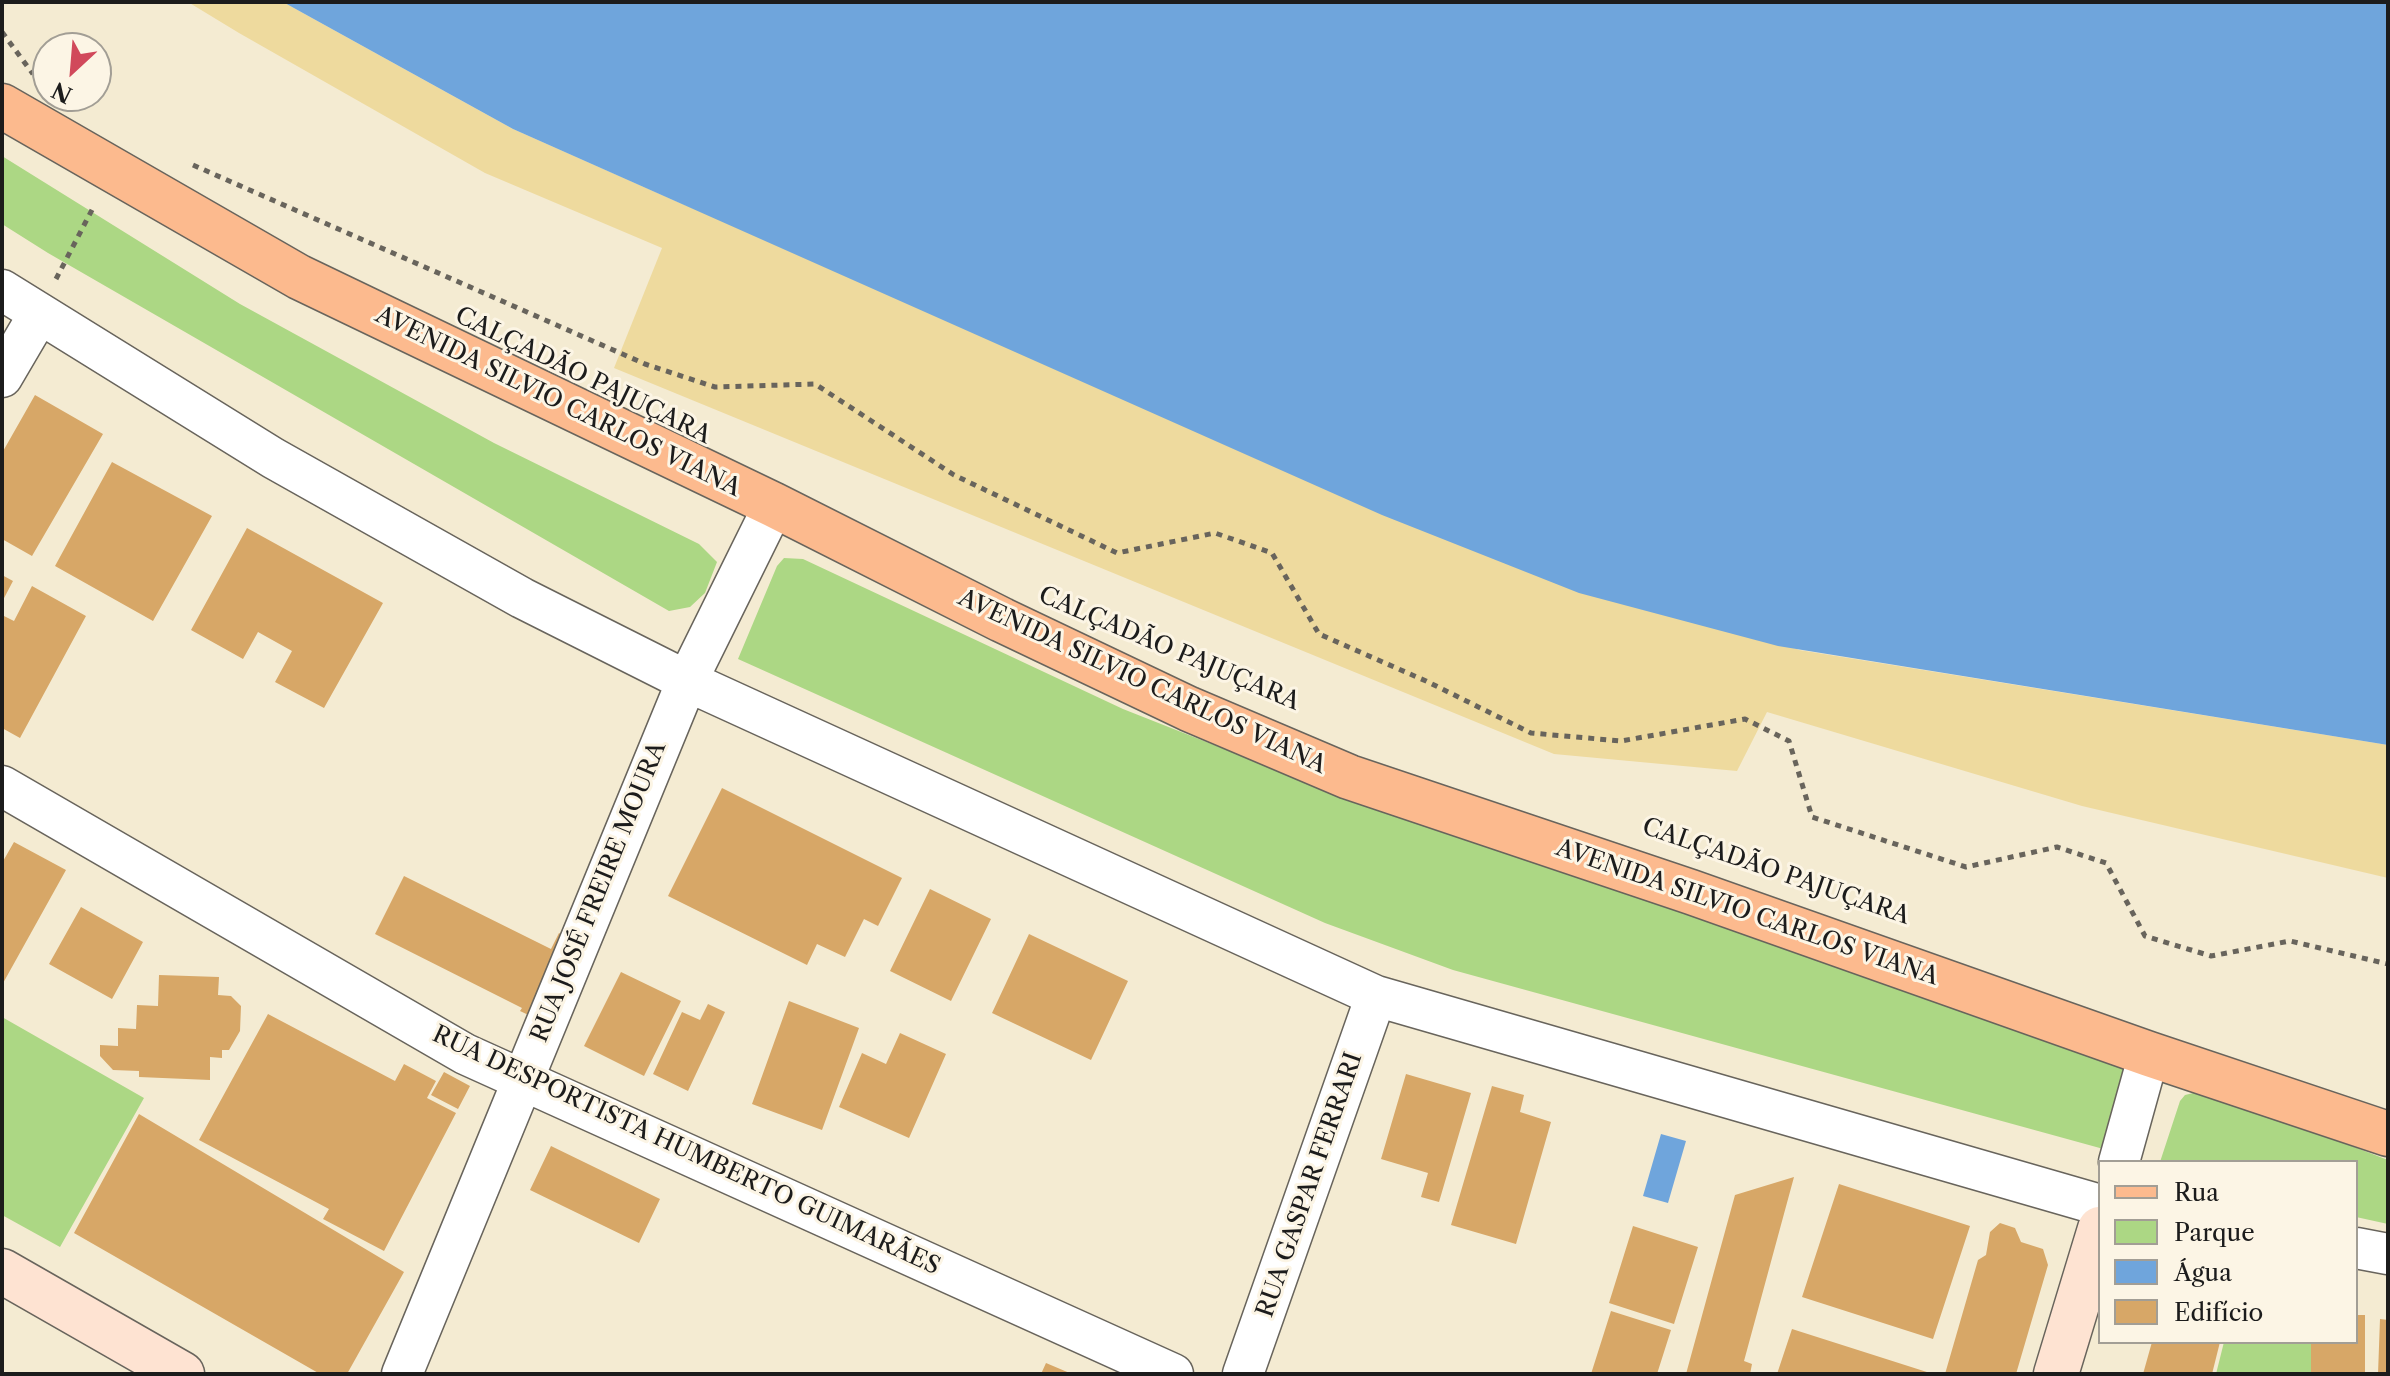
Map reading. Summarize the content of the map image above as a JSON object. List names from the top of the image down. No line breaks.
{"streets":{"main road":["AVENIDA SILVIO CARLOS VIANA"],"street":["RUA JOSÉ FREIRE MOURA","RUA DESPORTISTA HUMBERTO GUIMARÃES","RUA GASPAR FERRARI"]},"crossings":[["AVENIDA SILVIO CARLOS VIANA","RUA JOSÉ FREIRE MOURA"],["RUA JOSÉ FREIRE MOURA","RUA DESPORTISTA HUMBERTO GUIMARÃES"]],"legend":["Rua","Parque","Água","Edifício"],"north":"bottom left"}
